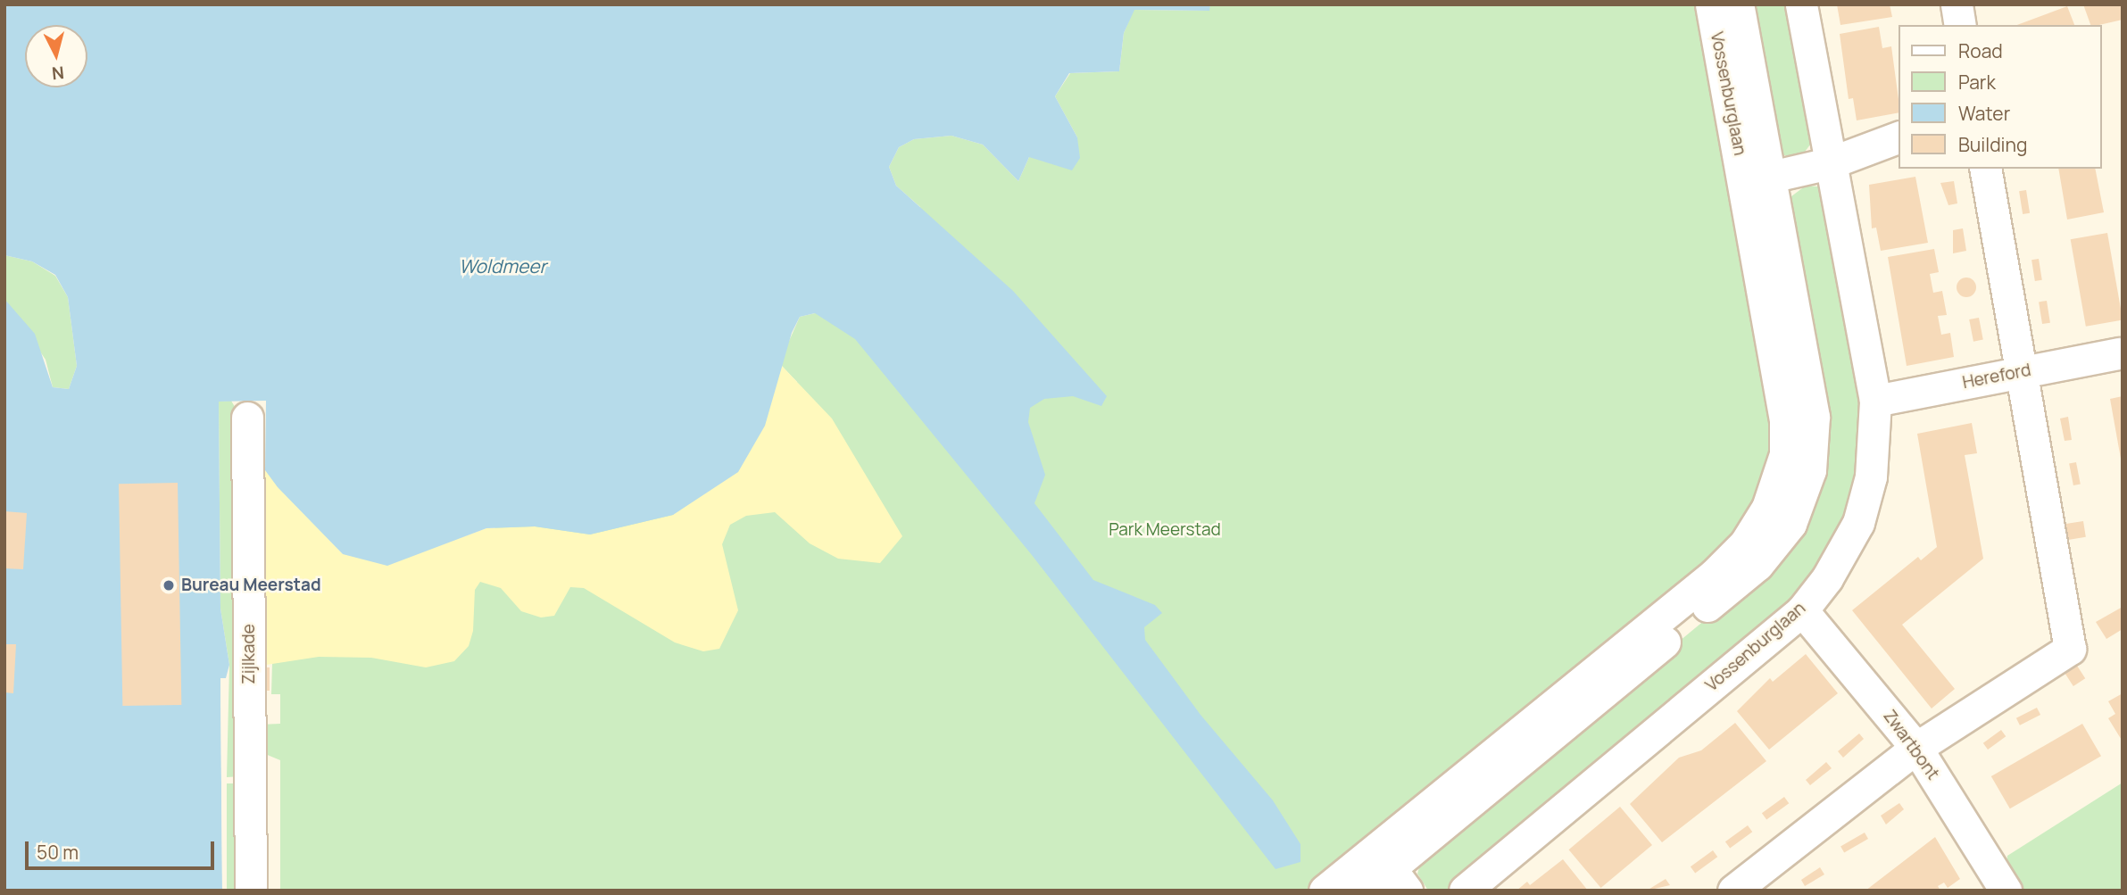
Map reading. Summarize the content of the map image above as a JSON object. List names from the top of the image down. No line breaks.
{"streets":{"street":["Vossenburglaan","Hereford","Zijlkade","Zwartbont"]},"crossings":[["Vossenburglaan","Hereford"],["Vossenburglaan","Zwartbont"]],"water":["Woldmeer"],"parks":["Park Meerstad"],"places":["Bureau Meerstad"],"legend":["Road","Park","Water","Building"],"scale_bar":"50 m","north":"bottom"}
